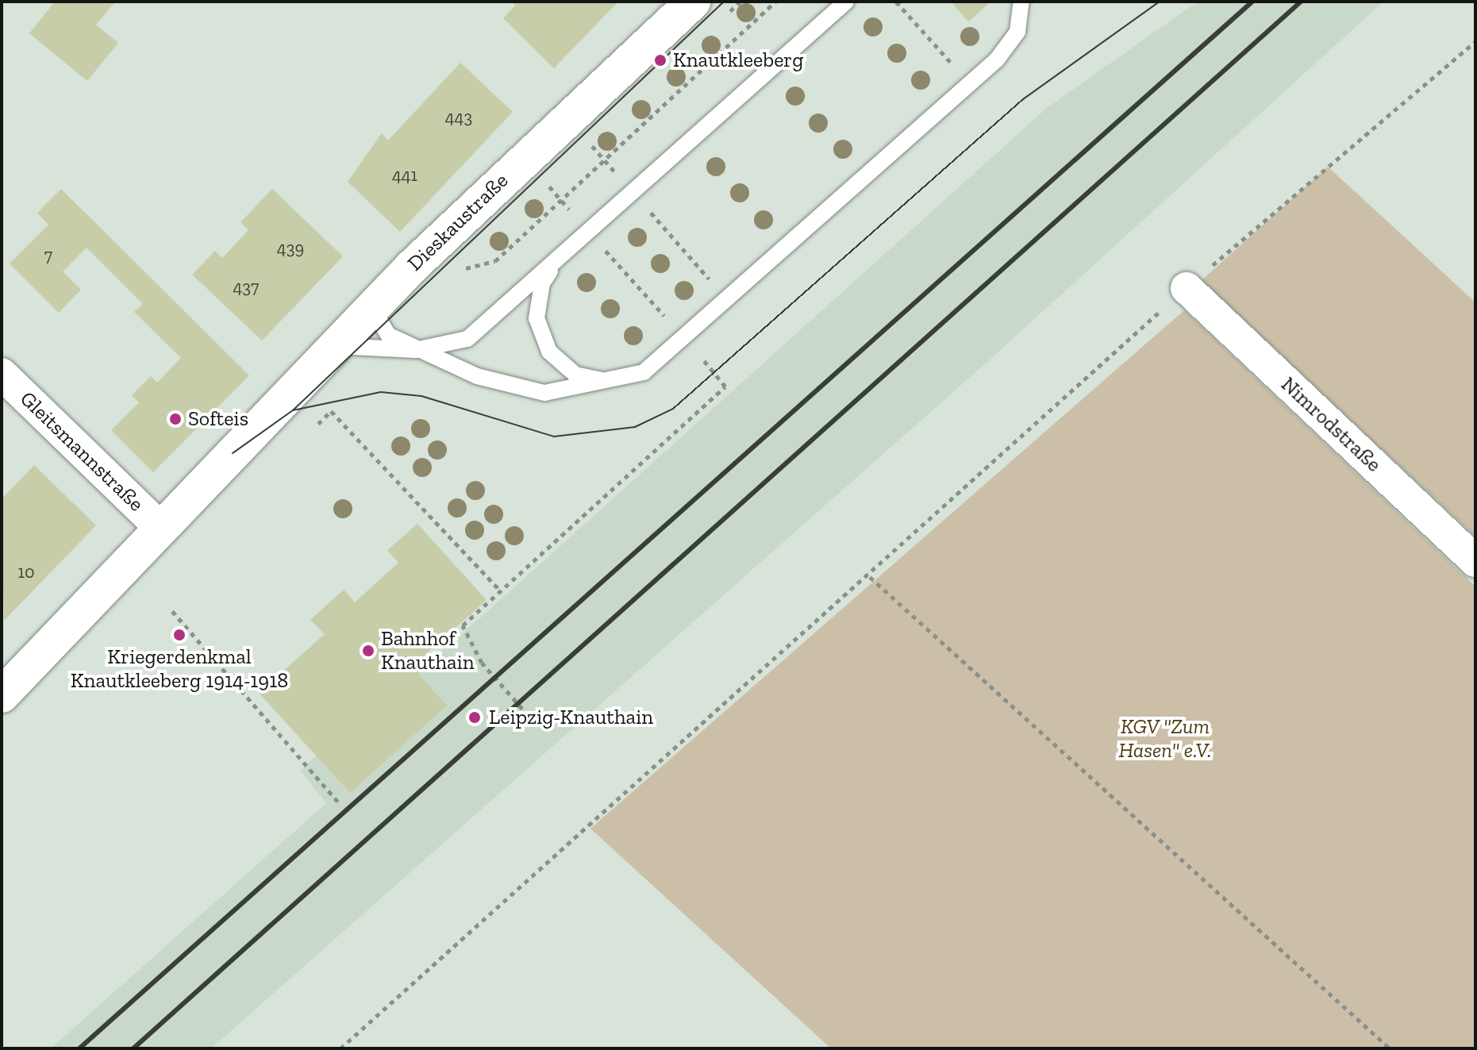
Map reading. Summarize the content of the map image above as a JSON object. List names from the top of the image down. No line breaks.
{"streets":{"main road":["Dieskaustraße"],"street":["Nimrodstraße","Gleitsmannstraße"]},"crossings":[["Dieskaustraße","Gleitsmannstraße"]],"parks":["KGV \"Zum Hasen\" e.V."],"places":["Knautkleeberg","Softeis","Kriegerdenkmal Knautkleeberg 1914-1918","Bahnhof Knauthain","Leipzig-Knauthain"],"house_numbers":["443","441","439","7","437","10"]}
